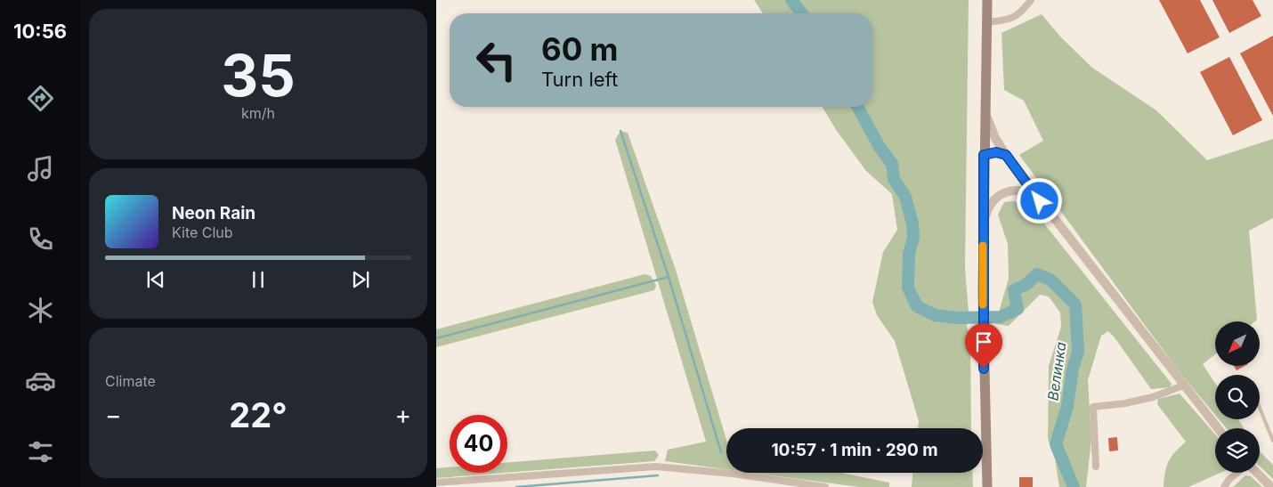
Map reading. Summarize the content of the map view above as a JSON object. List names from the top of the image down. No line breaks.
{"water":["Велинка"],"north":"bottom left","page":{"tabs":"10:56","tile":[["35","km/h"],"Climate"],"turn":["60 m","Turn left"],"song":["Neon Rain","Kite Club"],"heat":["−","22°","+"],"limit":"40","trip":"10:57 · 1 min · 290 m"}}
